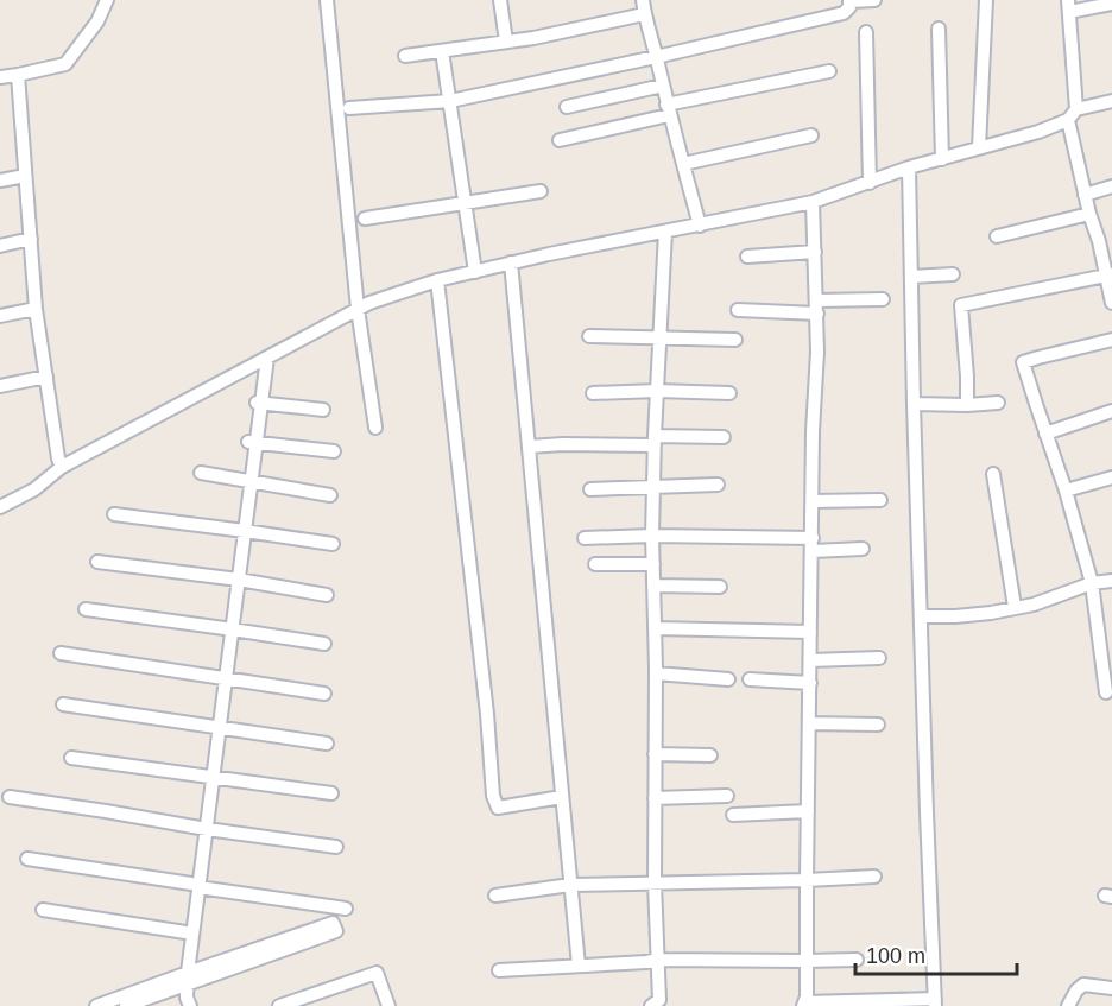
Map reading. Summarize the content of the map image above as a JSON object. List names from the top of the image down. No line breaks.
{"scale_bar":"100 m"}
